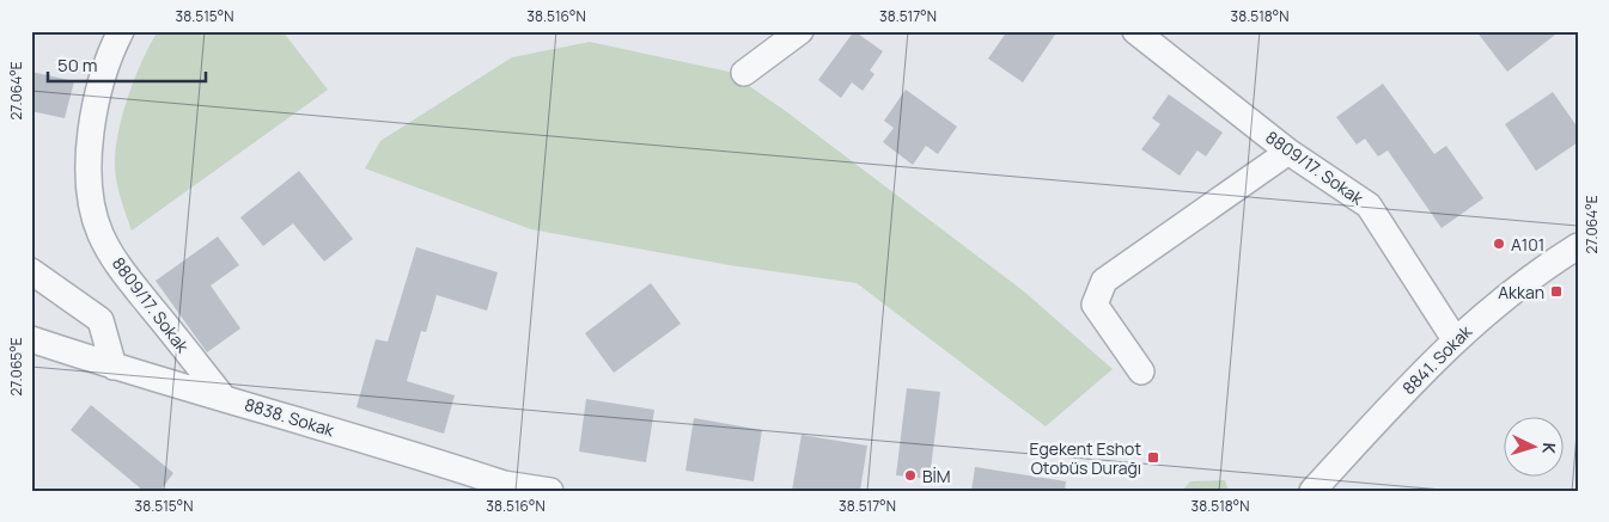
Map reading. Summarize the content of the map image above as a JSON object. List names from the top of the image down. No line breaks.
{"streets":{"street":["8809/17. Sokak","8841. Sokak","8838. Sokak"]},"crossings":[["8809/17. Sokak","8841. Sokak"],["8809/17. Sokak","8838. Sokak"]],"places":{"other":["A101","BİM"],"transit":["Akkan","Egekent Eshot Otobüs Durağı"]},"scale_bar":"50 m","north":"right","coordinates":["38.515°N","38.516°N","38.517°N","38.518°N","27.064°E","27.065°E"]}
